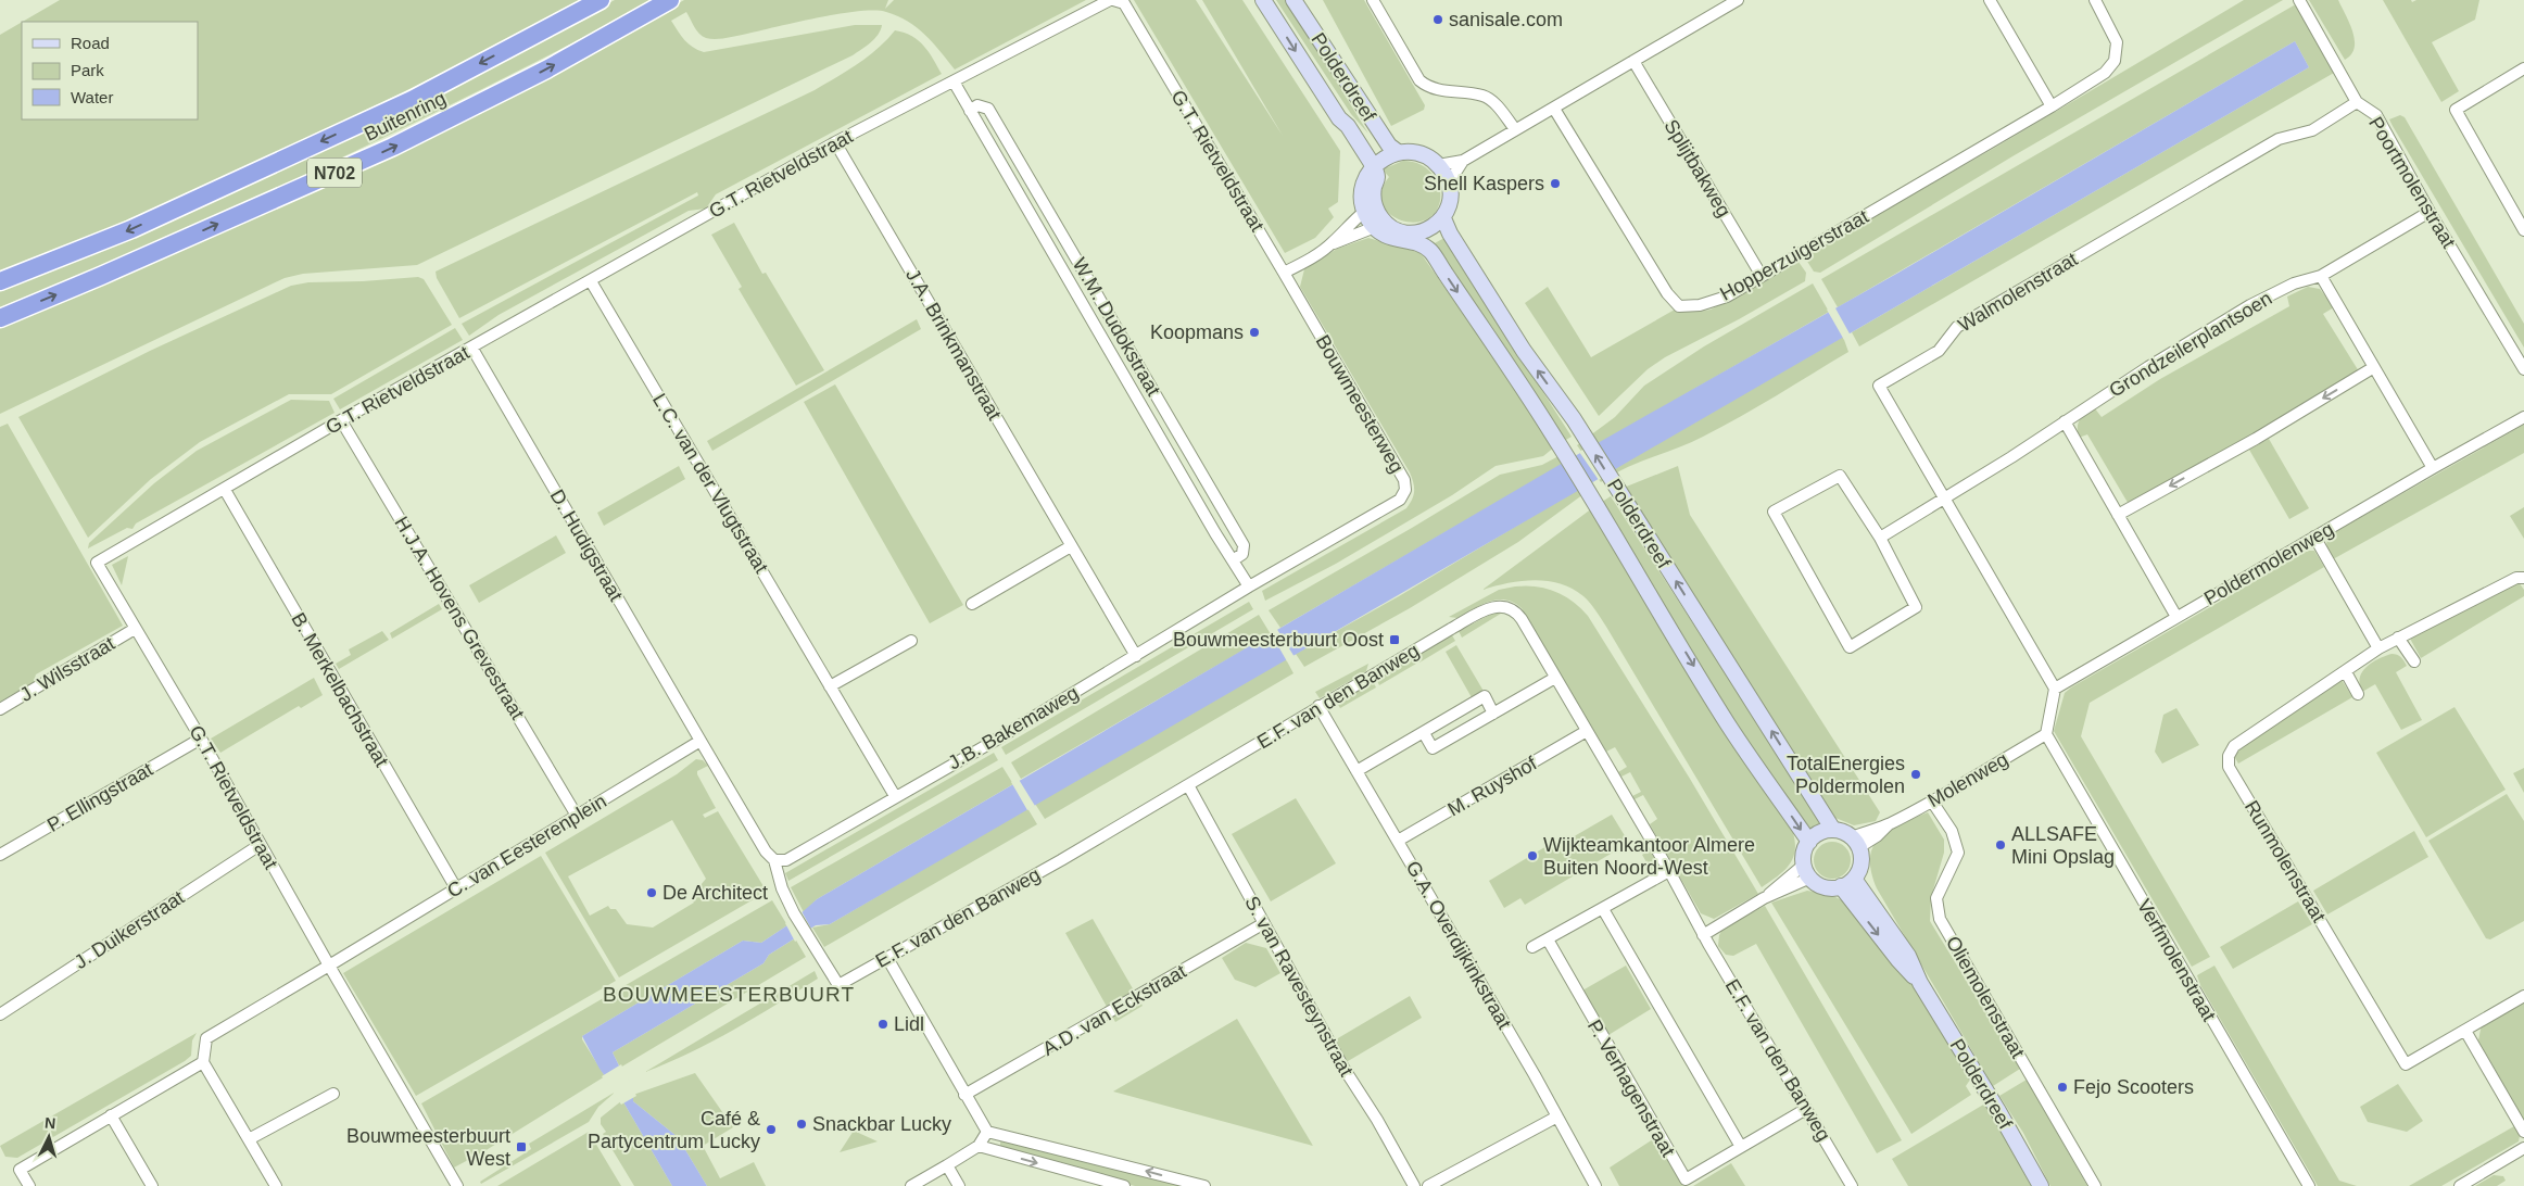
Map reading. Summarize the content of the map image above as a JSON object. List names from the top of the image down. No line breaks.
{"streets":{"highway":["Buitenring","N702"],"main road":["Polderdreef"],"street":["G.T. Rietveldstraat","Splijtbakweg","Poortmolenstraat","Hopperzuigerstraat","Walmolenstraat","W.M. Dudokstraat","J.A. Brinkmanstraat","Grondzeilerplantsoen","Bouwmeesterweg","L.C. van der Vlugtstraat","D. Hudigstraat","Poldermolenweg","H.J.A. Hovens Grevestraat","J. Wilsstraat","B. Merkelbachstraat","E.F. van den Banweg","J.B. Bakemaweg","Molenweg","M. Ruyshof","P. Ellingstraat","C. van Eesterenplein","Runmolenstraat","J. Duikerstraat","G.A. Overdijkinkstraat","Verfmolenstraat","S. van Ravesteynstraat","Oliemolenstraat","A.D. van Eckstraat","P. Verhagenstraat"]},"crossings":[["Polderdreef","Molenweg"],["G.T. Rietveldstraat","W.M. Dudokstraat"],["G.T. Rietveldstraat","J.A. Brinkmanstraat"],["G.T. Rietveldstraat","Bouwmeesterweg"],["G.T. Rietveldstraat","L.C. van der Vlugtstraat"],["G.T. Rietveldstraat","D. Hudigstraat"],["G.T. Rietveldstraat","H.J.A. Hovens Grevestraat"],["G.T. Rietveldstraat","J. Wilsstraat"],["G.T. Rietveldstraat","B. Merkelbachstraat"],["G.T. Rietveldstraat","P. Ellingstraat"],["G.T. Rietveldstraat","C. van Eesterenplein"],["G.T. Rietveldstraat","J. Duikerstraat"],["Splijtbakweg","Hopperzuigerstraat"],["Poortmolenstraat","Walmolenstraat"],["Poortmolenstraat","Grondzeilerplantsoen"],["Walmolenstraat","Grondzeilerplantsoen"],["Walmolenstraat","Poldermolenweg"],["W.M. Dudokstraat","Bouwmeesterweg"],["W.M. Dudokstraat","J.B. Bakemaweg"],["J.A. Brinkmanstraat","J.B. Bakemaweg"],["Bouwmeesterweg","J.B. Bakemaweg"],["L.C. van der Vlugtstraat","J.B. Bakemaweg"],["D. Hudigstraat","C. van Eesterenplein"],["H.J.A. Hovens Grevestraat","C. van Eesterenplein"],["B. Merkelbachstraat","C. van Eesterenplein"],["E.F. van den Banweg","J.B. Bakemaweg"],["E.F. van den Banweg","M. Ruyshof"],["E.F. van den Banweg","G.A. Overdijkinkstraat"],["E.F. van den Banweg","S. van Ravesteynstraat"],["E.F. van den Banweg","P. Verhagenstraat"],["Molenweg","Verfmolenstraat"],["Molenweg","Oliemolenstraat"],["M. Ruyshof","G.A. Overdijkinkstraat"],["S. van Ravesteynstraat","A.D. van Eckstraat"]],"districts":["BOUWMEESTERBUURT"],"places":{"other":["sanisale.com","Shell Kaspers","Koopmans","TotalEnergies Poldermolen","ALLSAFE Mini Opslag","Wijkteamkantoor Almere Buiten Noord-West","De Architect","Lidl","Fejo Scooters","Snackbar Lucky","Café & Partycentrum Lucky"],"transit":["Bouwmeesterbuurt Oost","Bouwmeesterbuurt West"]},"legend":["Road","Park","Water"],"north":"top"}
